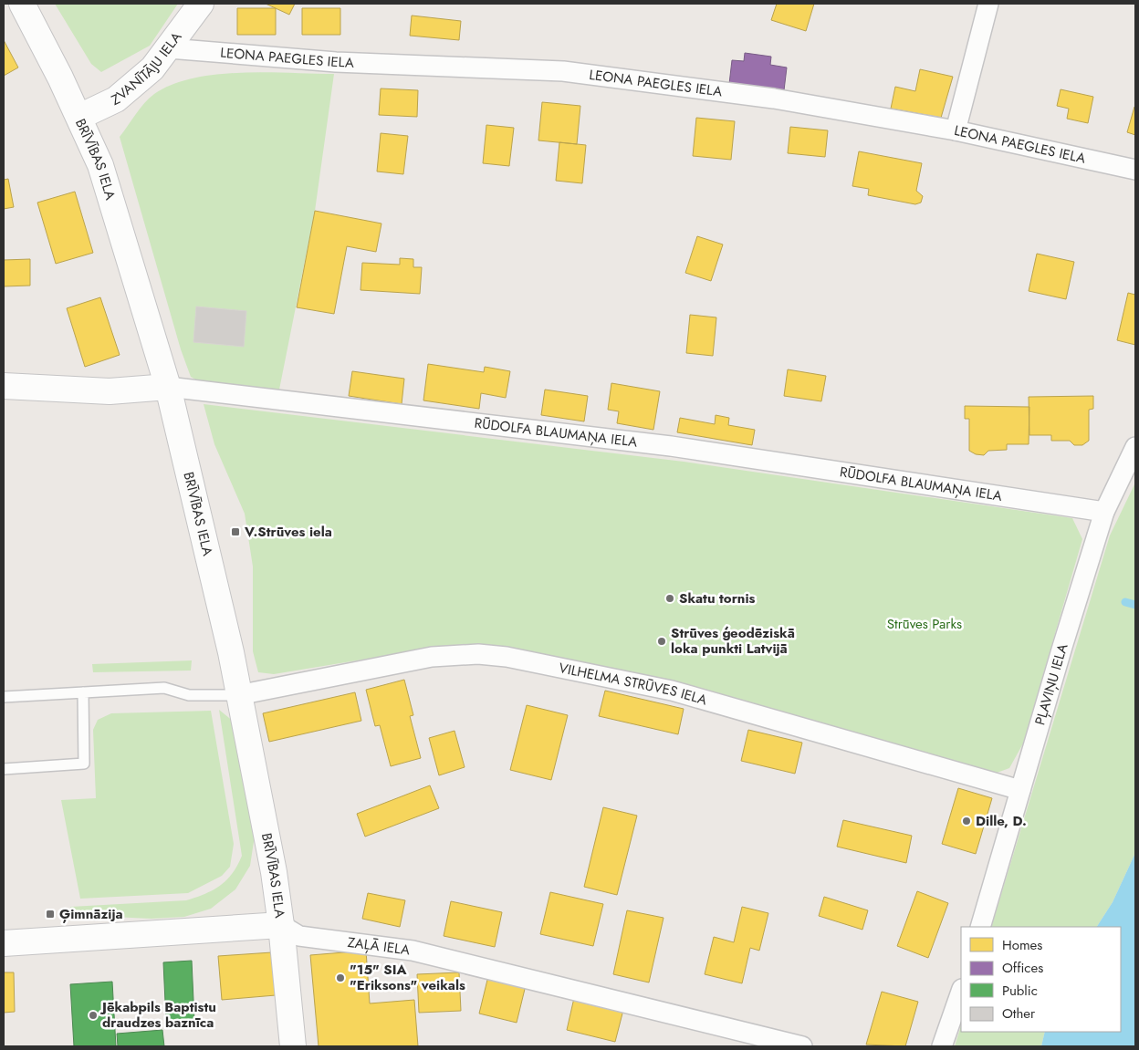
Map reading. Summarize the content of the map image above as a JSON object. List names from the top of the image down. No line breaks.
{"streets":{"main road":["ZVANĪTĀJU IELA","BRĪVĪBAS IELA","RŪDOLFA BLAUMAŅA IELA"],"street":["LEONA PAEGLES IELA","VILHELMA STRŪVES IELA","PĻAVIŅU IELA","ZAĻĀ IELA"]},"crossings":[["LEONA PAEGLES IELA","ZVANĪTĀJU IELA"],["ZVANĪTĀJU IELA","BRĪVĪBAS IELA"],["BRĪVĪBAS IELA","RŪDOLFA BLAUMAŅA IELA"],["BRĪVĪBAS IELA","VILHELMA STRŪVES IELA"],["BRĪVĪBAS IELA","ZAĻĀ IELA"],["RŪDOLFA BLAUMAŅA IELA","PĻAVIŅU IELA"],["VILHELMA STRŪVES IELA","PĻAVIŅU IELA"]],"parks":["Strūves Parks"],"places":{"transit":["V.Strūves iela","Ģimnāzija"],"other":["Skatu tornis","Strūves ģeodēziskā loka punkti Latvijā","Dille, D.","\"15\" SIA \"Eriksons\" veikals","Jēkabpils Baptistu draudzes baznīca"]},"legend":["Homes","Offices","Public","Other"]}
